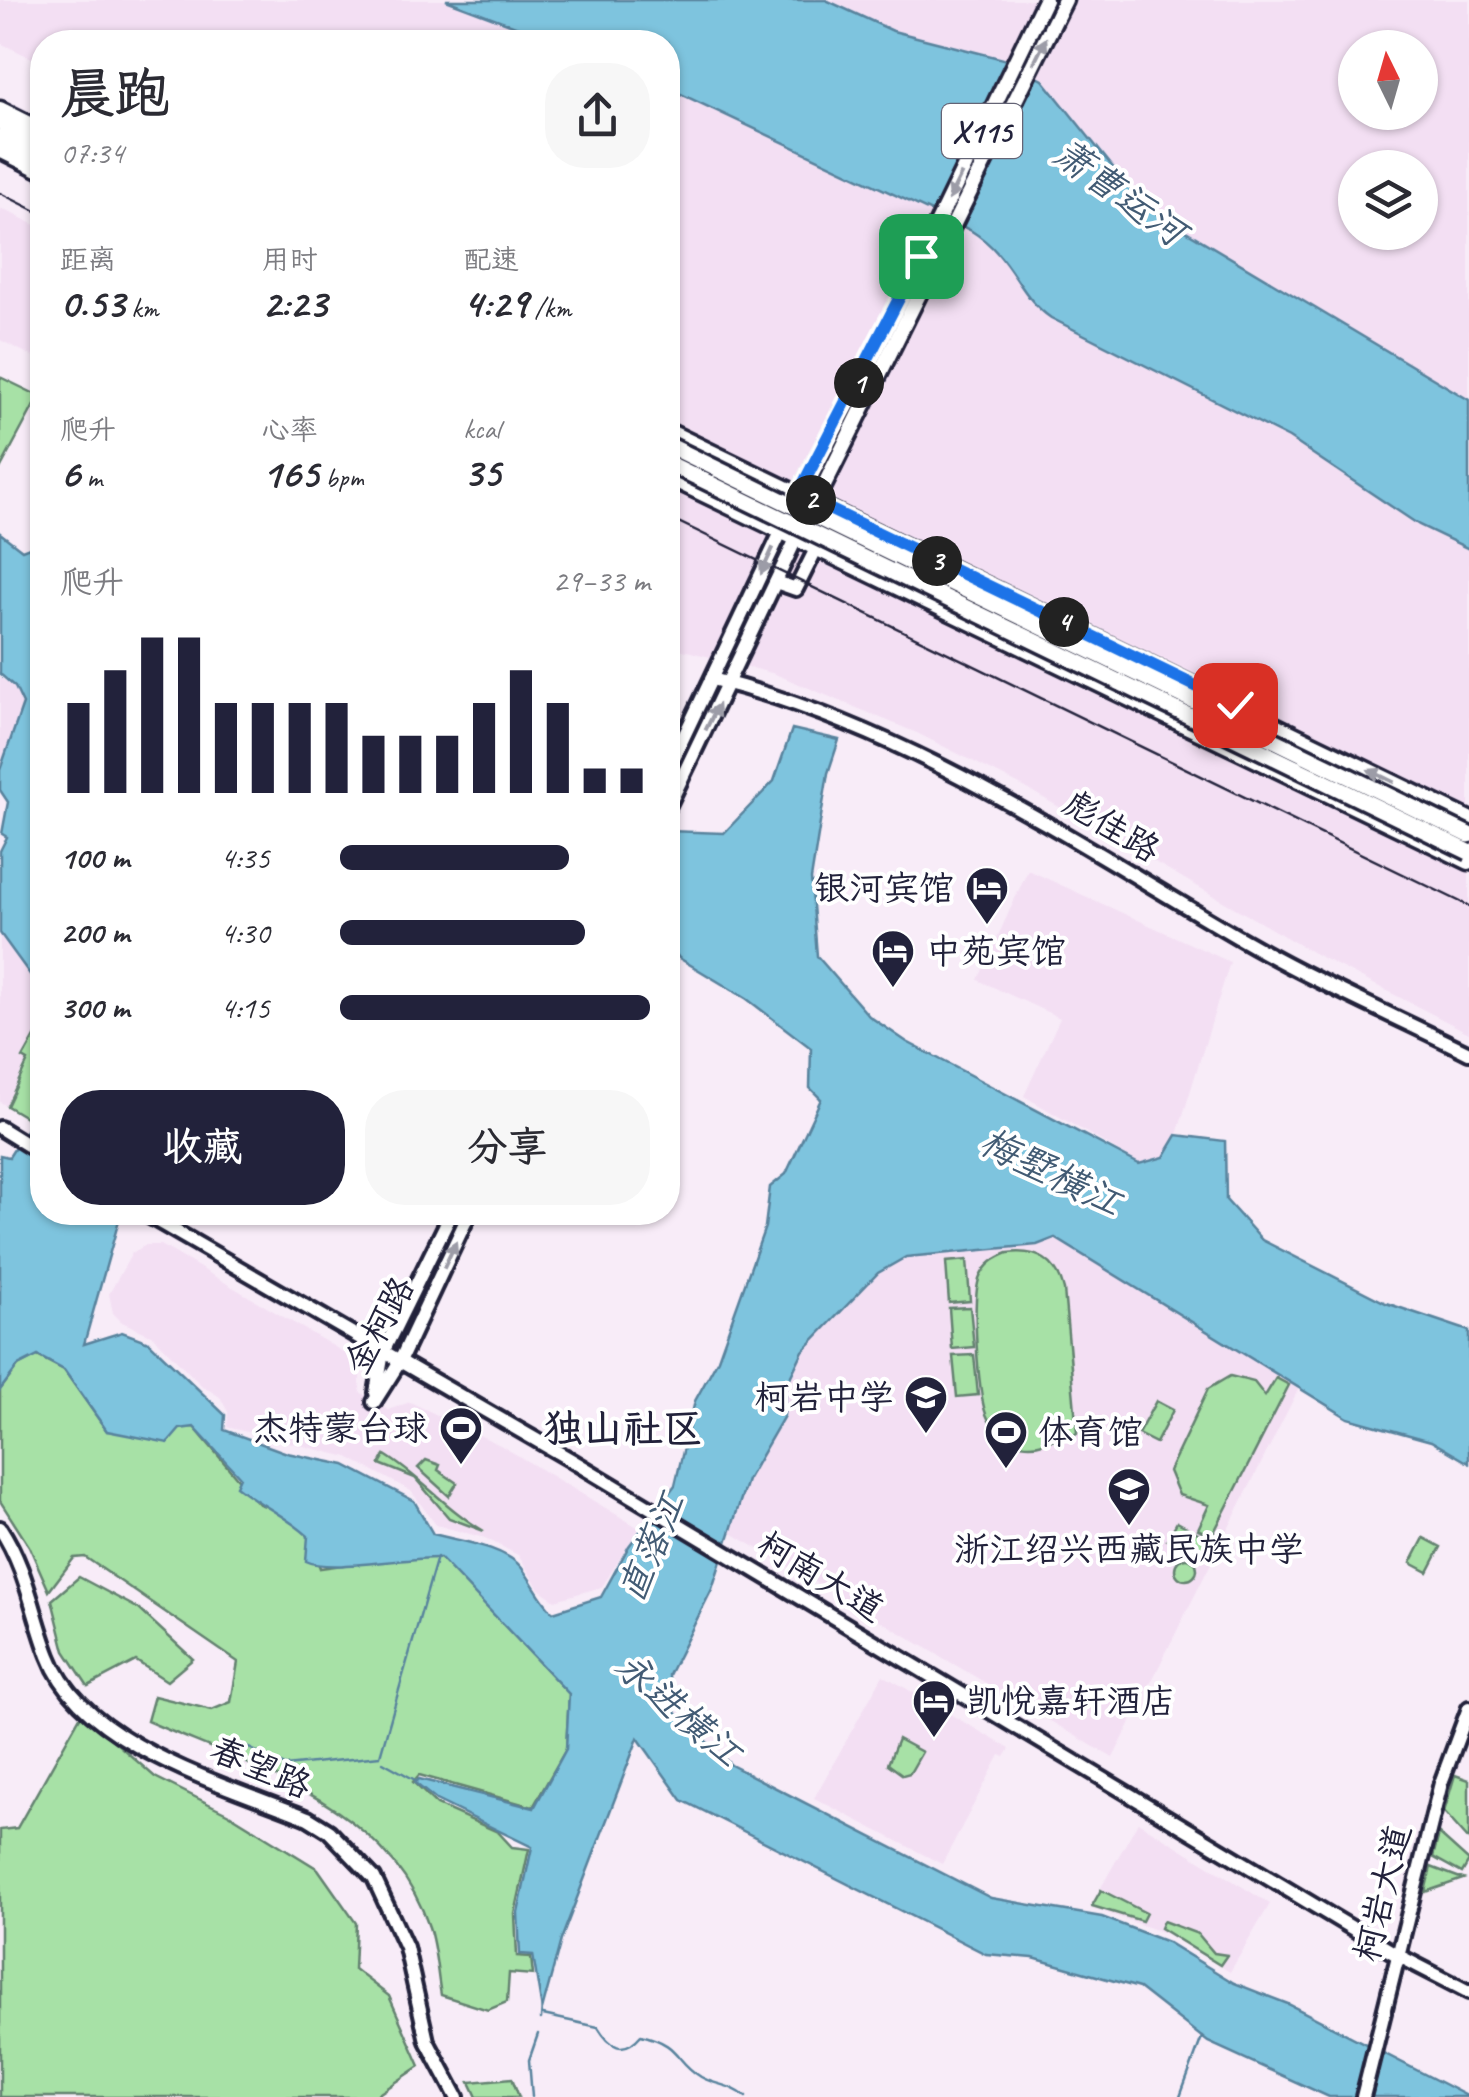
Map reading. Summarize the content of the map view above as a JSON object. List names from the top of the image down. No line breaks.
{"streets":{"main road":["X115","彪佳路","金柯路","柯南大道","春望路","柯岩大道"]},"crossings":[["金柯路","柯南大道"],["柯南大道","柯岩大道"]],"districts":["独山社区"],"water":["萧曹运河","梅墅横江","直落江","永进横江"],"places":{"hotel":["银河宾馆","中苑宾馆","凯悦嘉轩酒店"],"school or university":["柯岩中学","浙江绍兴西藏民族中学"],"sports":["杰特蒙台球","体育馆"]},"north":"top","page":{"heading":["晨跑","07:34"],"stats":[["距离","0.53 km"],["用时","2:23"],["配速","4:29 /km"],["爬升","6 m"],["心率","165 bpm"],["kcal","35"]],"pins":["1","2","3","4"],"chart":["爬升","29–33 m"],"list":[{"name":"100 m","note":"4:35"},{"name":"200 m","note":"4:30"},{"name":"300 m","note":"4:15"}],"buttons":["收藏","分享"]}}
